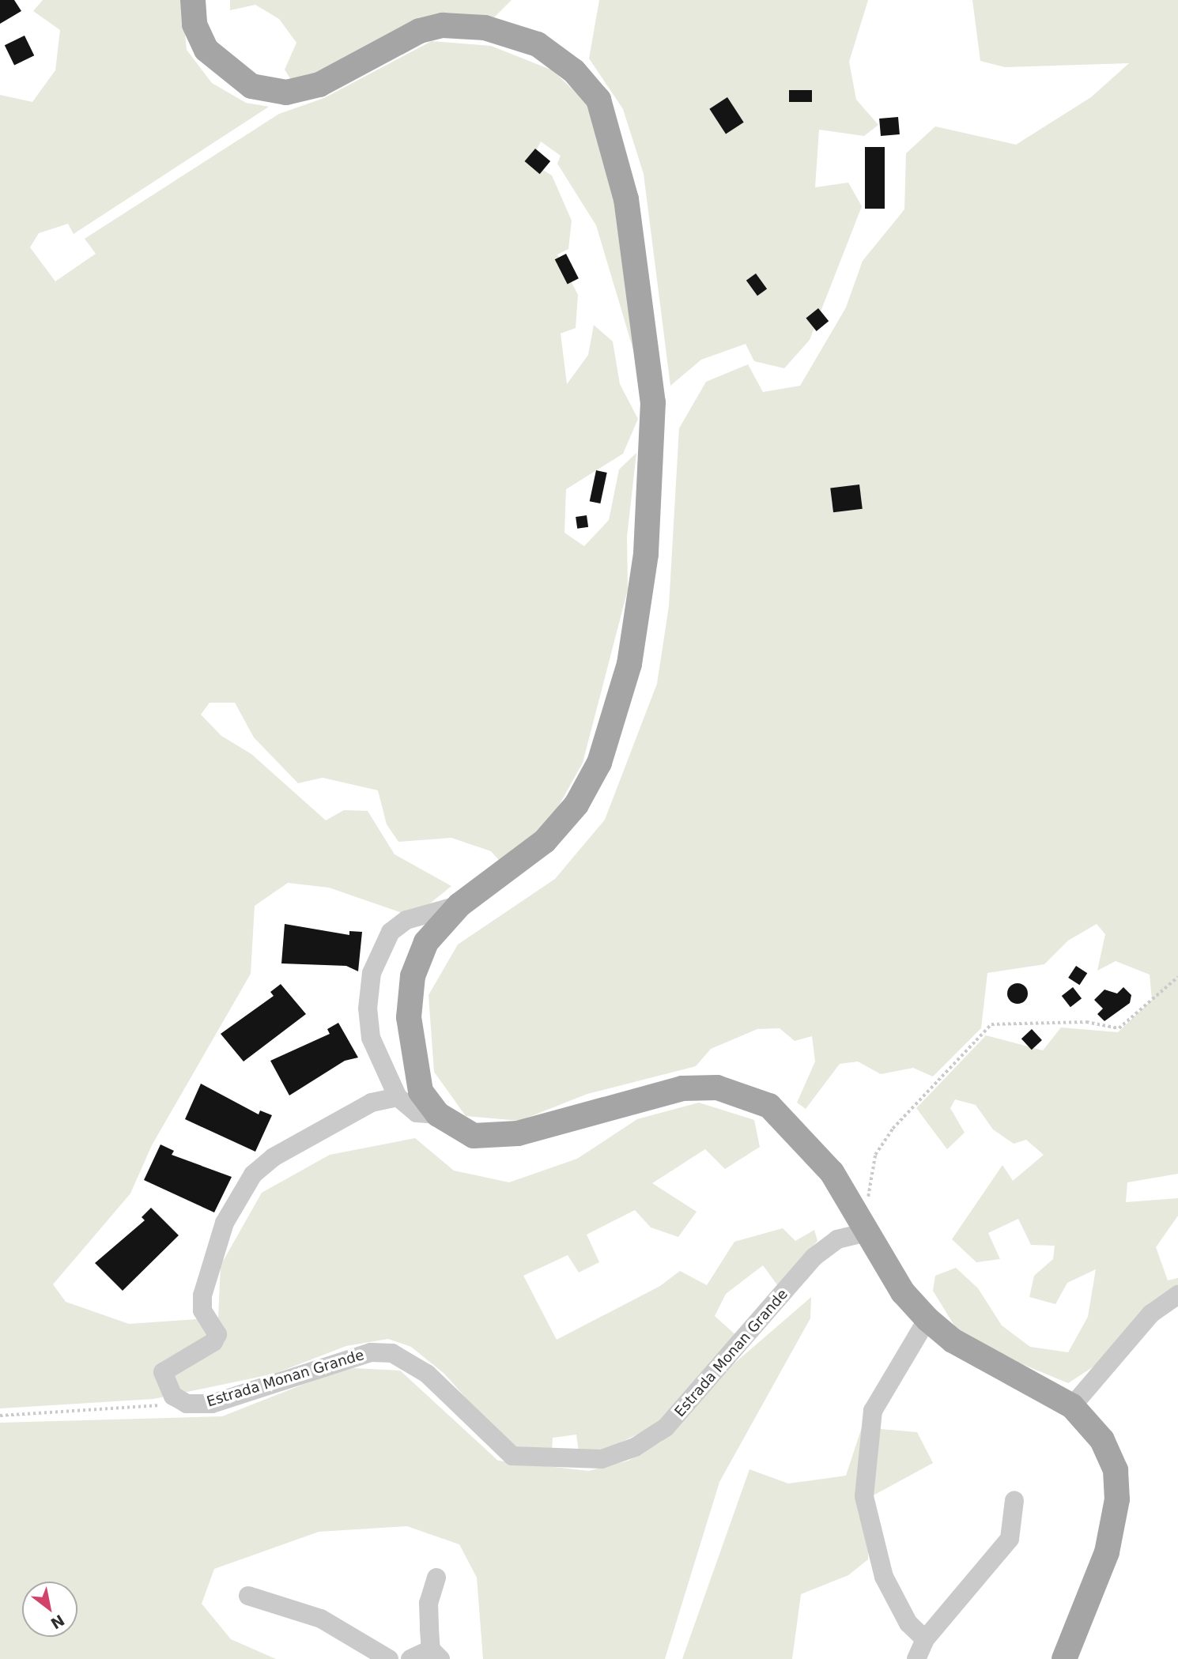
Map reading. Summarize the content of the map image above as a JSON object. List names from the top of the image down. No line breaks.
{"streets":{"street":["Estrada Monan Grande"]},"north":"bottom right"}
